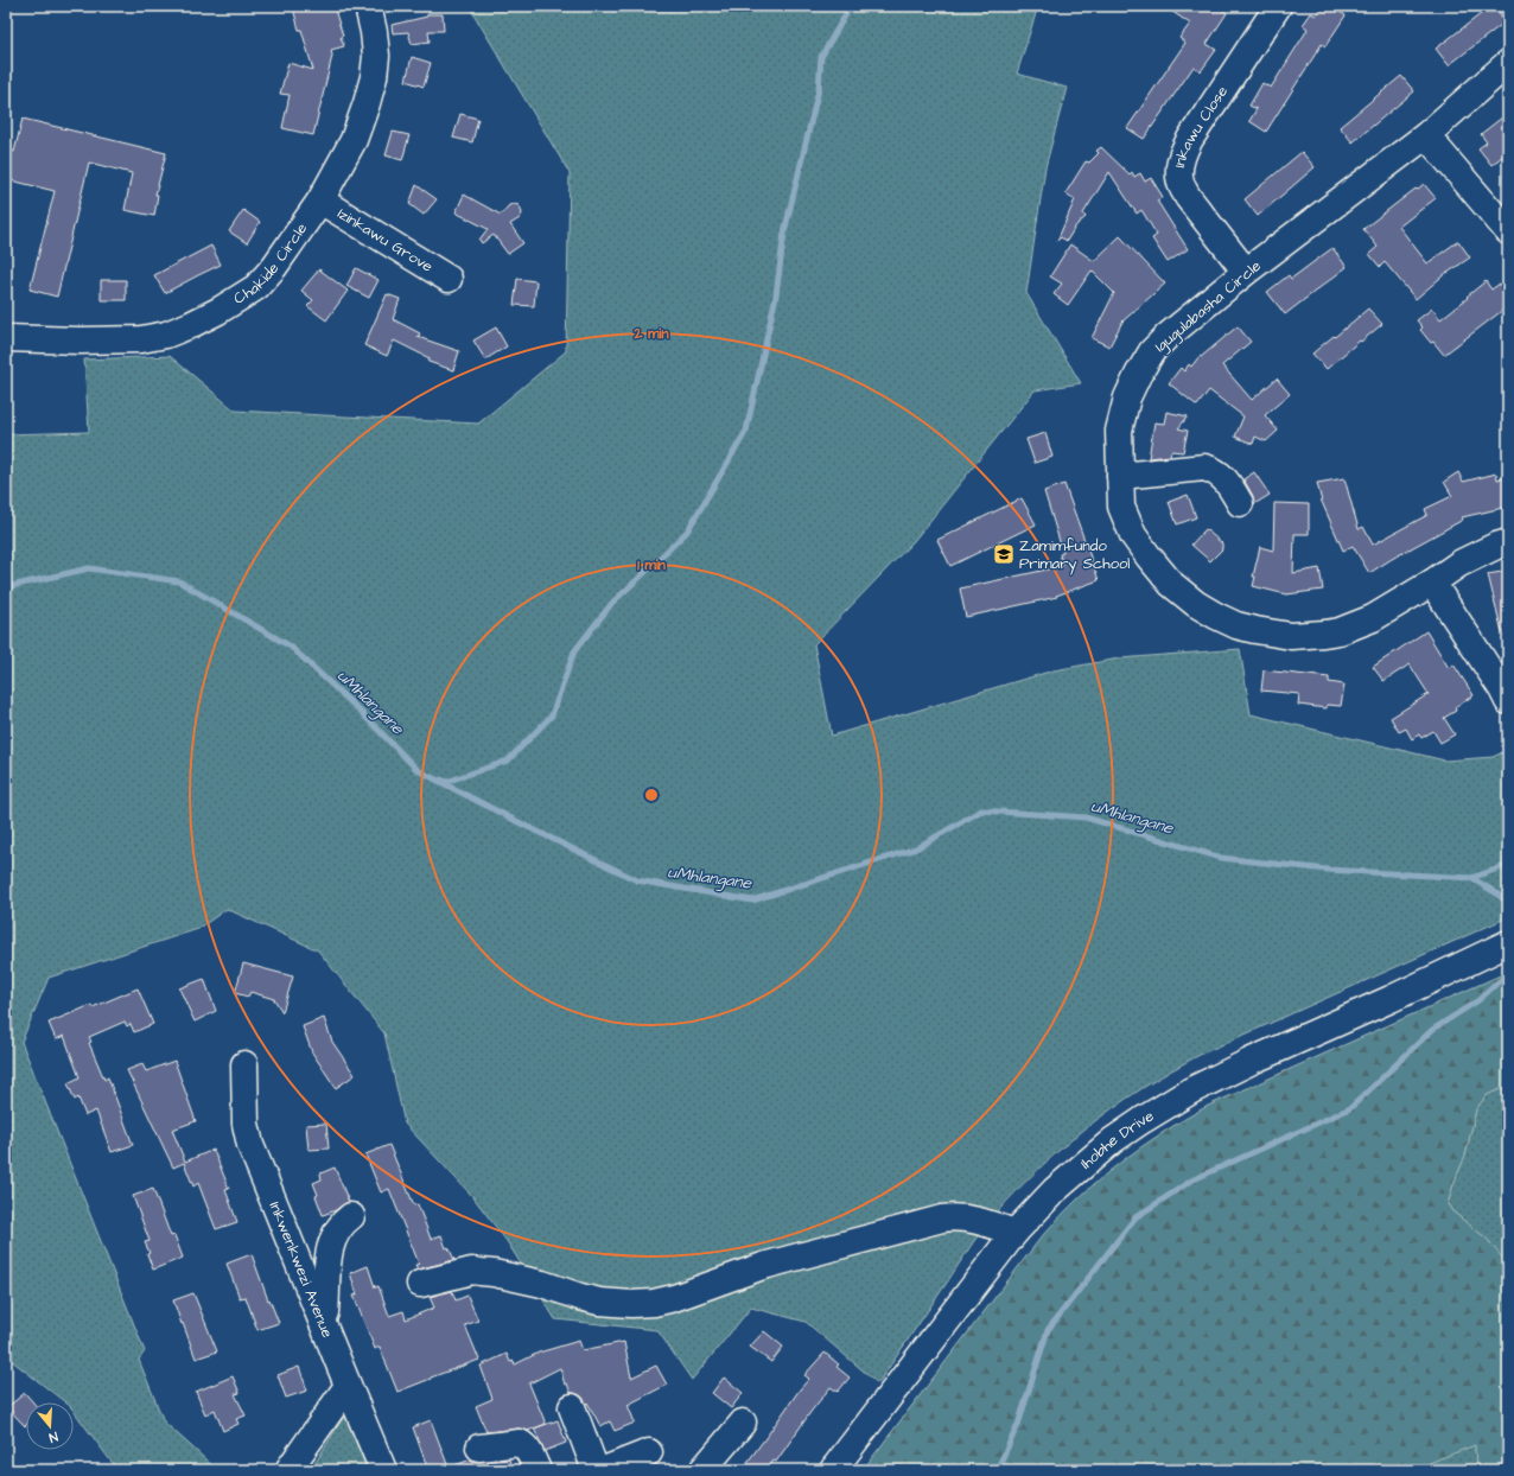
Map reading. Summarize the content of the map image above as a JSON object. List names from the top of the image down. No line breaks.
{"streets":{"street":["Inkawu Close","Izinkawu Grove","Chakide Circle","Igugulabasha Circle","Ihobhe Drive","Inkwenkwezi Avenue"]},"crossings":[["Inkawu Close","Igugulabasha Circle"],["Izinkawu Grove","Chakide Circle"]],"water":["uMhlangane"],"places":{"school or university":["Zamimfundo Primary School"]},"north":"bottom","rings":["2 min","1 min"]}
